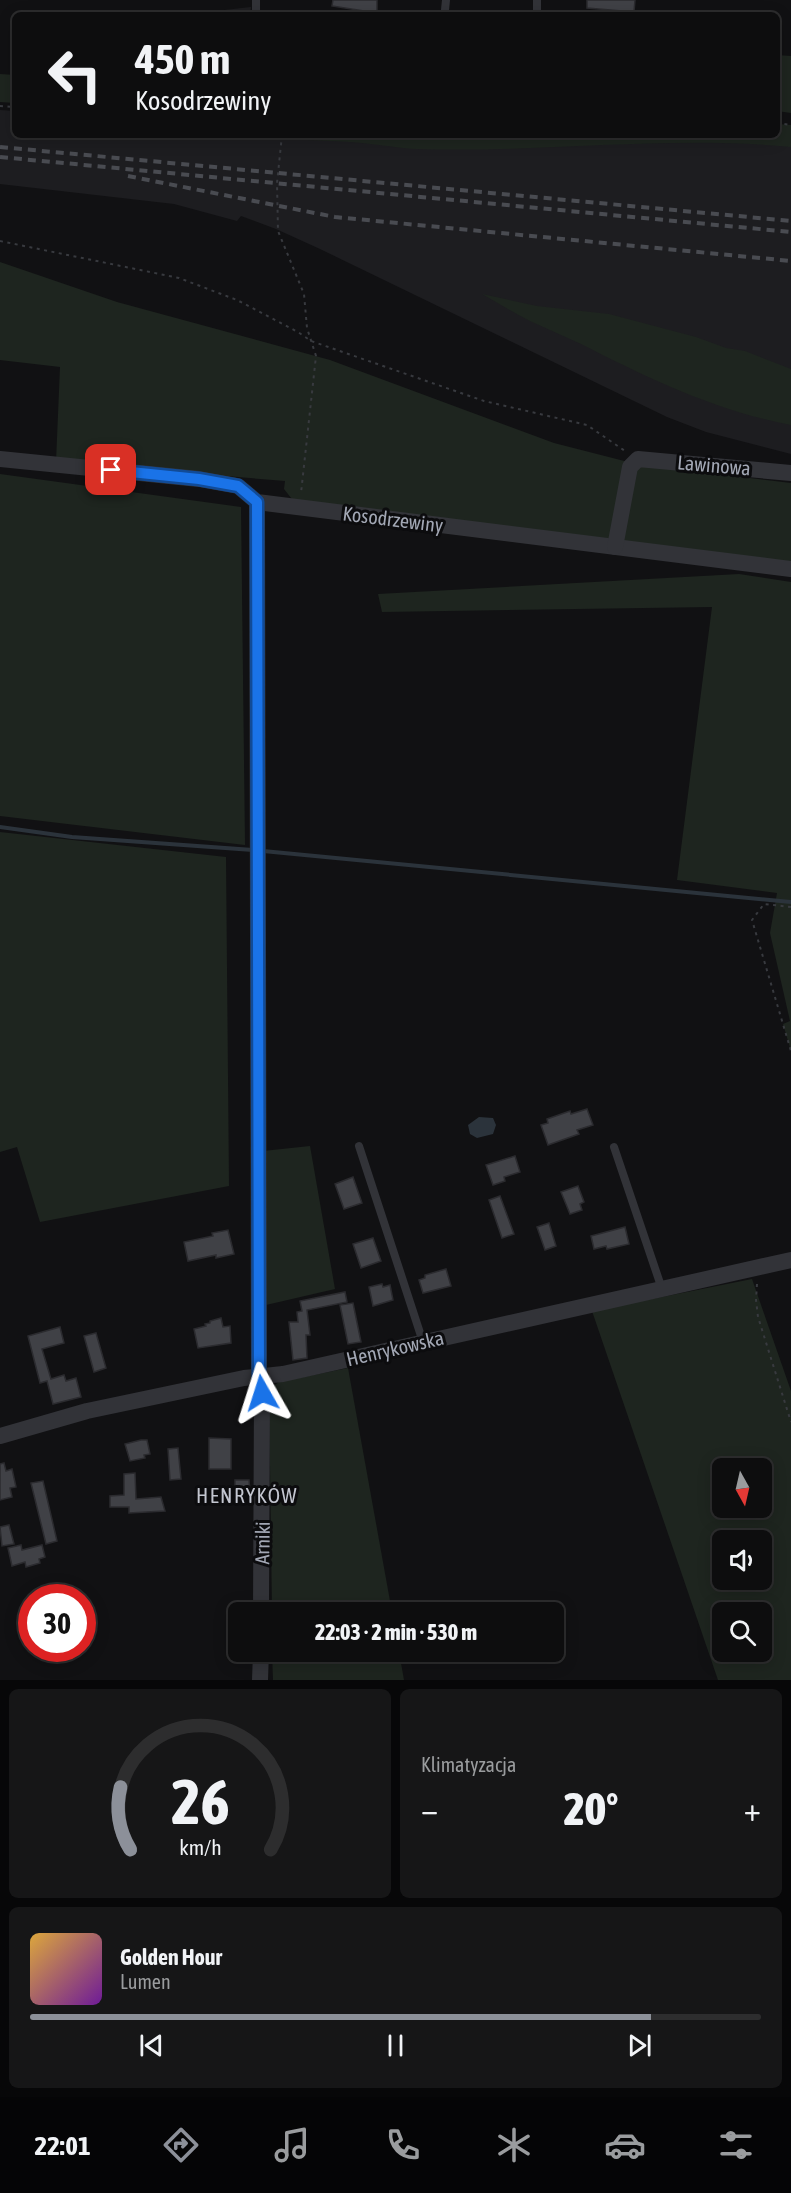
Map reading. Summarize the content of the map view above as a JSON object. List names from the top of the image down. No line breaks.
{"streets":{"street":["Lawinowa","Kosodrzewiny","Henrykowska","Arniki"]},"crossings":[["Kosodrzewiny","Arniki"],["Henrykowska","Arniki"]],"districts":["HENRYKÓW"],"north":"bottom","page":{"turn":["450 m","Kosodrzewiny"],"limit":"30","trip":"22:03 · 2 min · 530 m","tile":"Klimatyzacja","heat":["−","20°","+"],"song":["Golden Hour","Lumen"],"tabs":"22:01","gauge":["26","km/h"]}}
